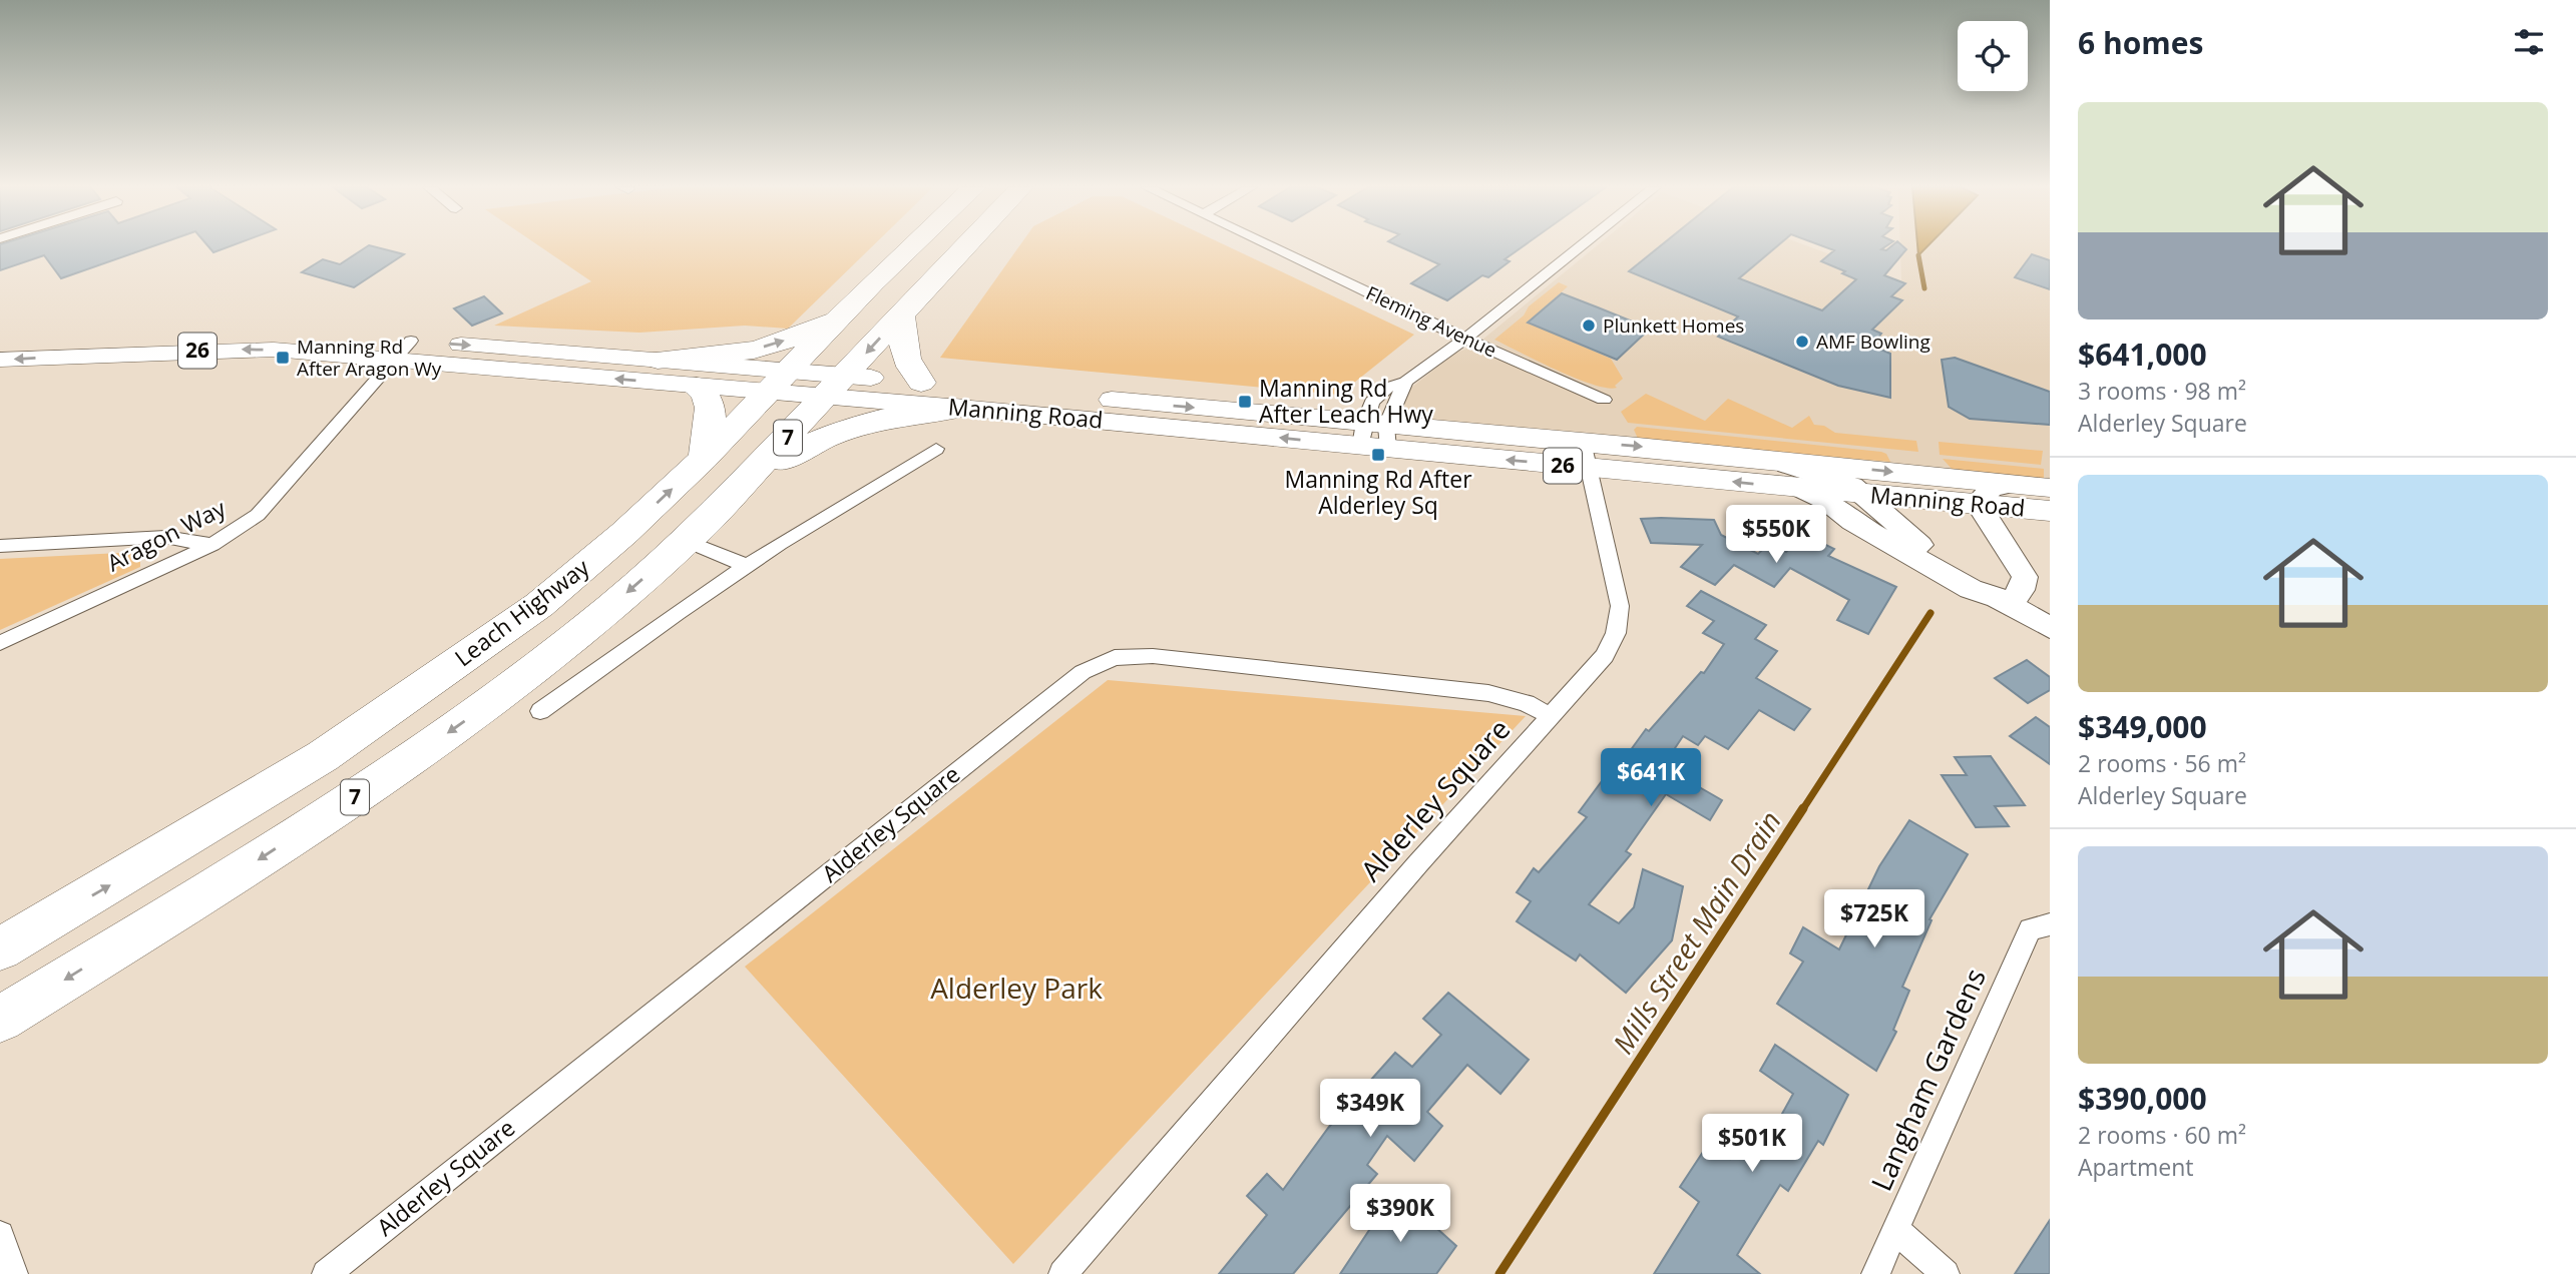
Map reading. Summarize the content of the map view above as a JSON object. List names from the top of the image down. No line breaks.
{"streets":{"highway":["7","Leach Highway"],"main road":["26","Manning Road"],"street":["Fleming Avenue","Aragon Way","Alderley Square","Langham Gardens"]},"crossings":[["Manning Road","Aragon Way"],["Manning Road","Leach Highway"],["Manning Road","Alderley Square"]],"water":["Mills Street Main Drain"],"parks":["Alderley Park"],"places":{"other":["Plunkett Homes","AMF Bowling"],"transit":["Manning Rd After Aragon Wy","Manning Rd After Leach Hwy","Manning Rd After Alderley Sq"]},"page":{"heading":"6 homes","list":[{"name":"$641,000","note":"3 rooms · 98 m² · Alderley Square"},{"name":"$349,000","note":"2 rooms · 56 m² · Alderley Square"},{"name":"$390,000","note":"2 rooms · 60 m² · Apartment"}],"price":["$550K","$641K","$725K","$349K","$501K","$390K"]}}
